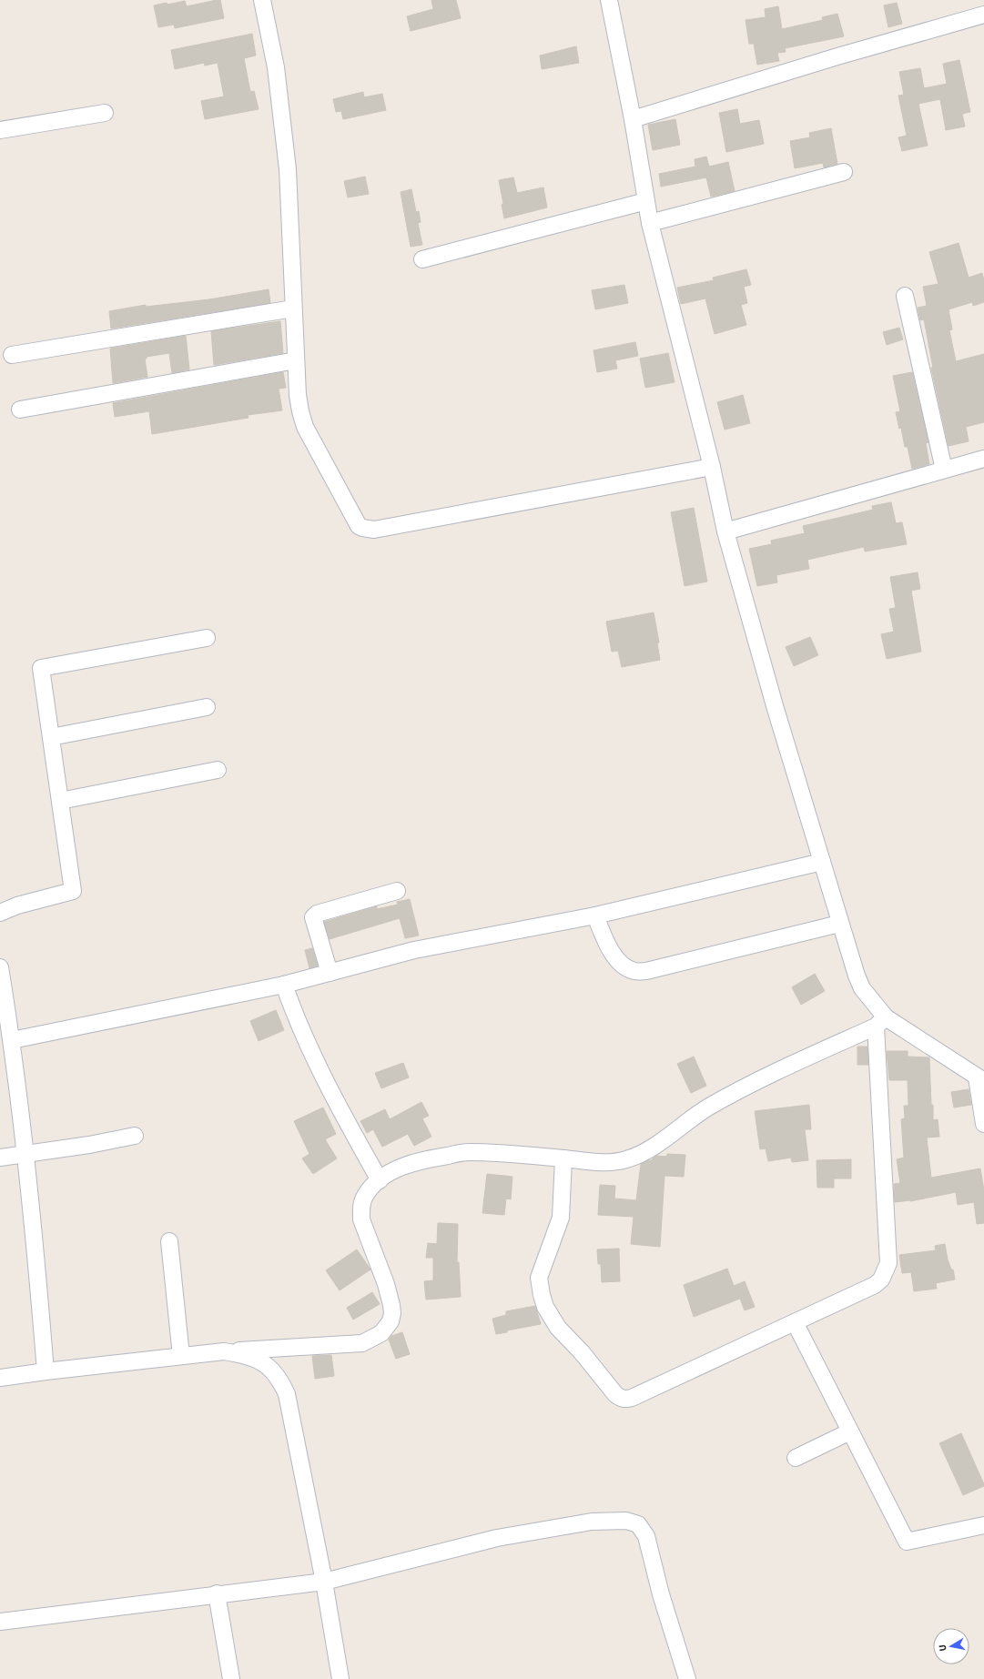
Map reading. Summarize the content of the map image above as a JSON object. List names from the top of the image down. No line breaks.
{"north":"left"}
